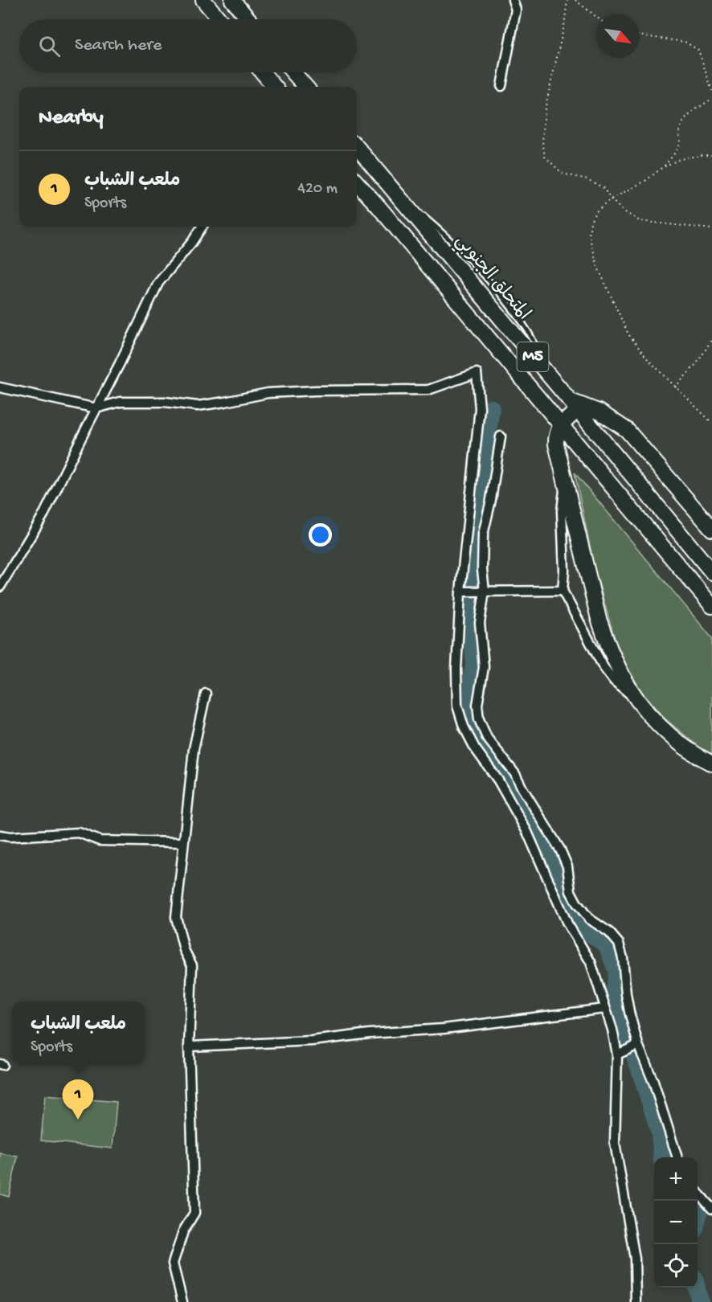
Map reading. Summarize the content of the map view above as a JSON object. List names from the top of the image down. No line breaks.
{"streets":{"highway":["المتحلق الجنوبي","M5"]},"north":"bottom right","page":{"search":"Search here","heading":"Nearby","list":[{"mark":"1","name":"ملعب الشباب","note":"Sports","value":"420 m"}],"popup":["ملعب الشباب","Sports"],"pins":"1","map_buttons":["+","−"]}}
